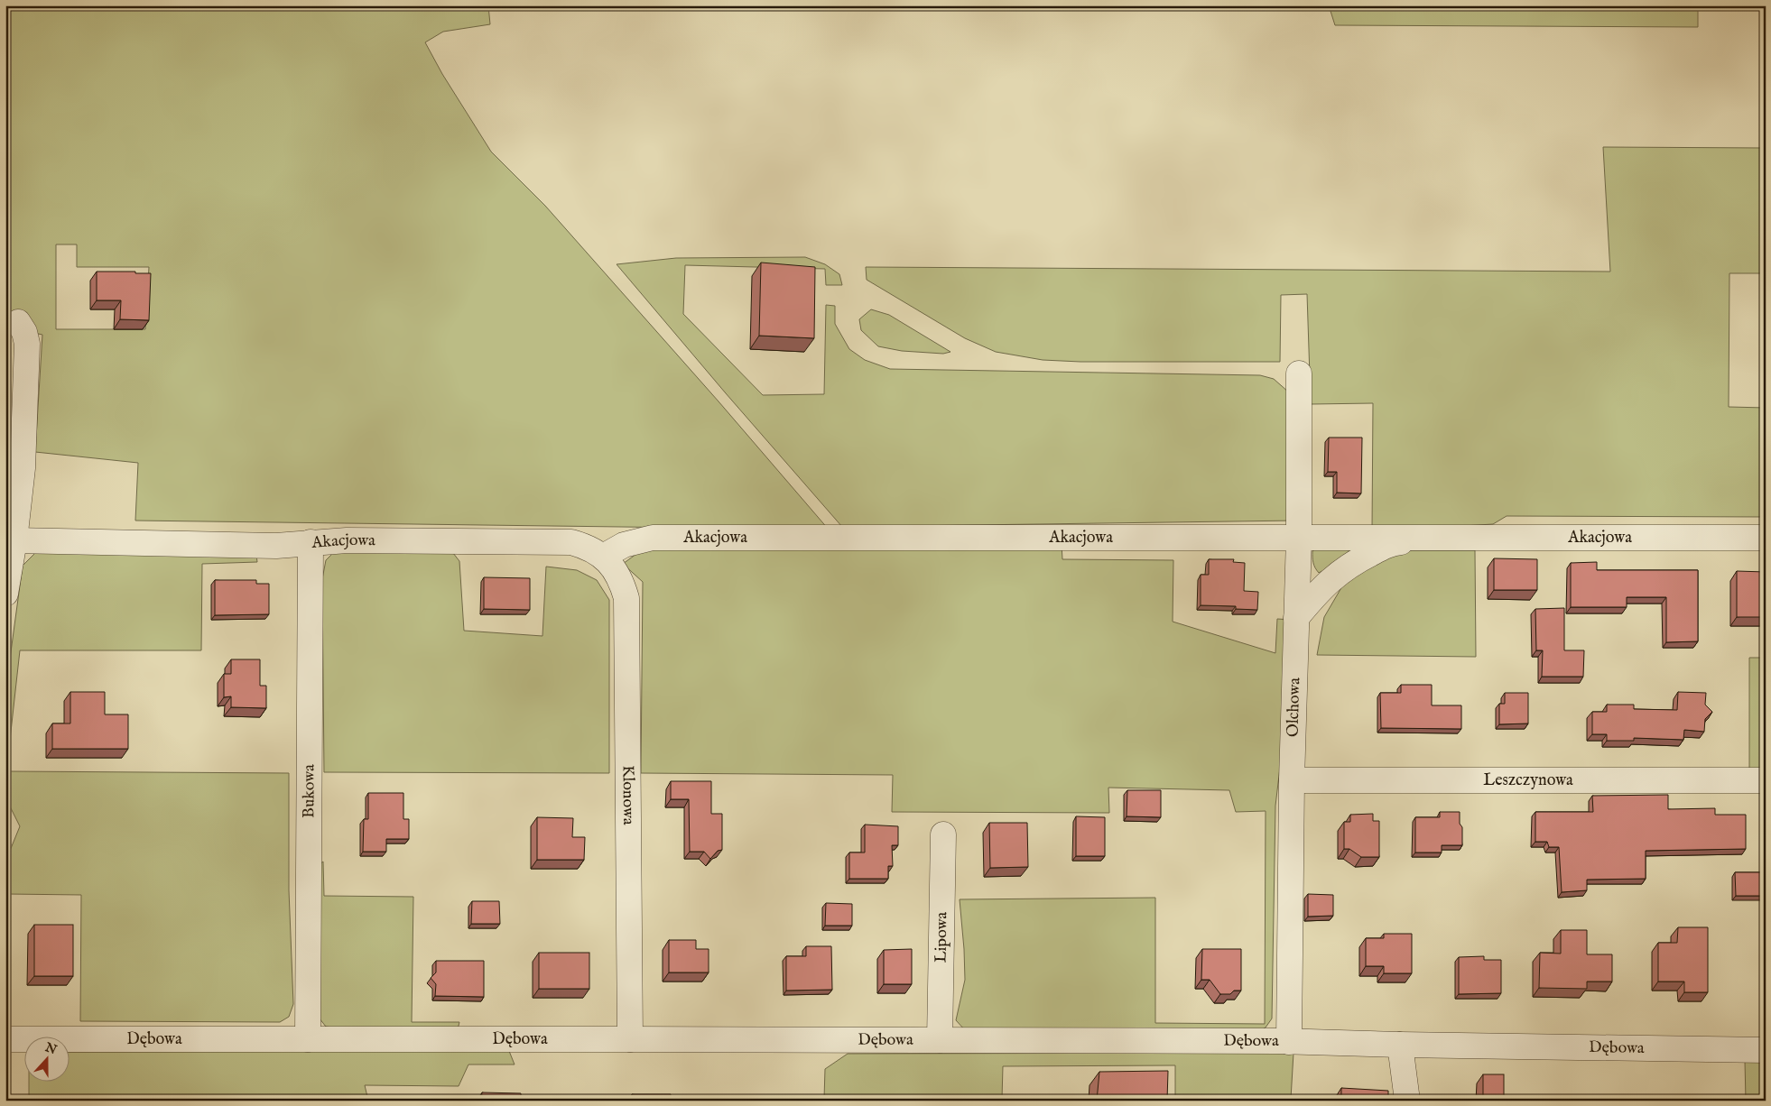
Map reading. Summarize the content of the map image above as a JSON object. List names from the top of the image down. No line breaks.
{"streets":{"street":["Akacjowa","Olchowa","Leszczynowa","Bukowa","Klonowa","Lipowa","Dębowa"]},"crossings":[["Akacjowa","Olchowa"],["Akacjowa","Bukowa"],["Akacjowa","Klonowa"],["Olchowa","Leszczynowa"],["Olchowa","Dębowa"],["Bukowa","Dębowa"],["Klonowa","Dębowa"],["Lipowa","Dębowa"]],"north":"top"}
